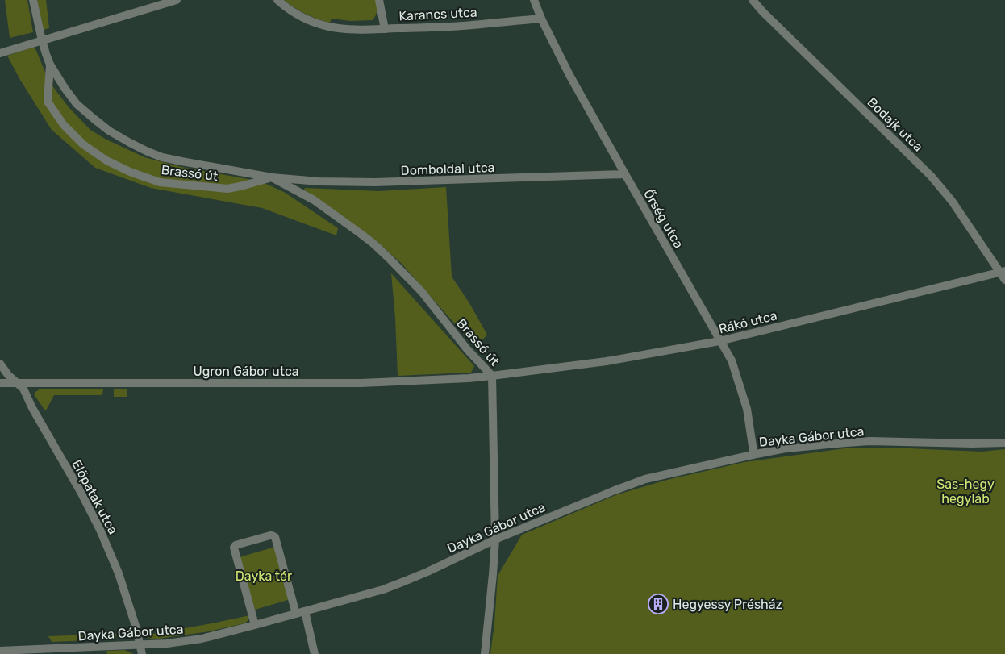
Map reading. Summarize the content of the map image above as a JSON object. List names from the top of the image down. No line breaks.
{"streets":{"street":["Karancs utca","Bodajk utca","Domboldal utca","Brassó út","Őrség utca","Rákó utca","Ugron Gábor utca","Dayka Gábor utca","Előpatak utca"]},"crossings":[["Karancs utca","Őrség utca"],["Bodajk utca","Rákó utca"],["Domboldal utca","Brassó út"],["Domboldal utca","Őrség utca"],["Brassó út","Rákó utca"],["Brassó út","Ugron Gábor utca"],["Brassó út","Dayka Gábor utca"],["Őrség utca","Rákó utca"],["Őrség utca","Dayka Gábor utca"],["Rákó utca","Ugron Gábor utca"],["Ugron Gábor utca","Előpatak utca"],["Dayka Gábor utca","Előpatak utca"]],"parks":["Sas-hegy hegyláb","Dayka tér"],"places":{"building":["Hegyessy Présház"]}}
